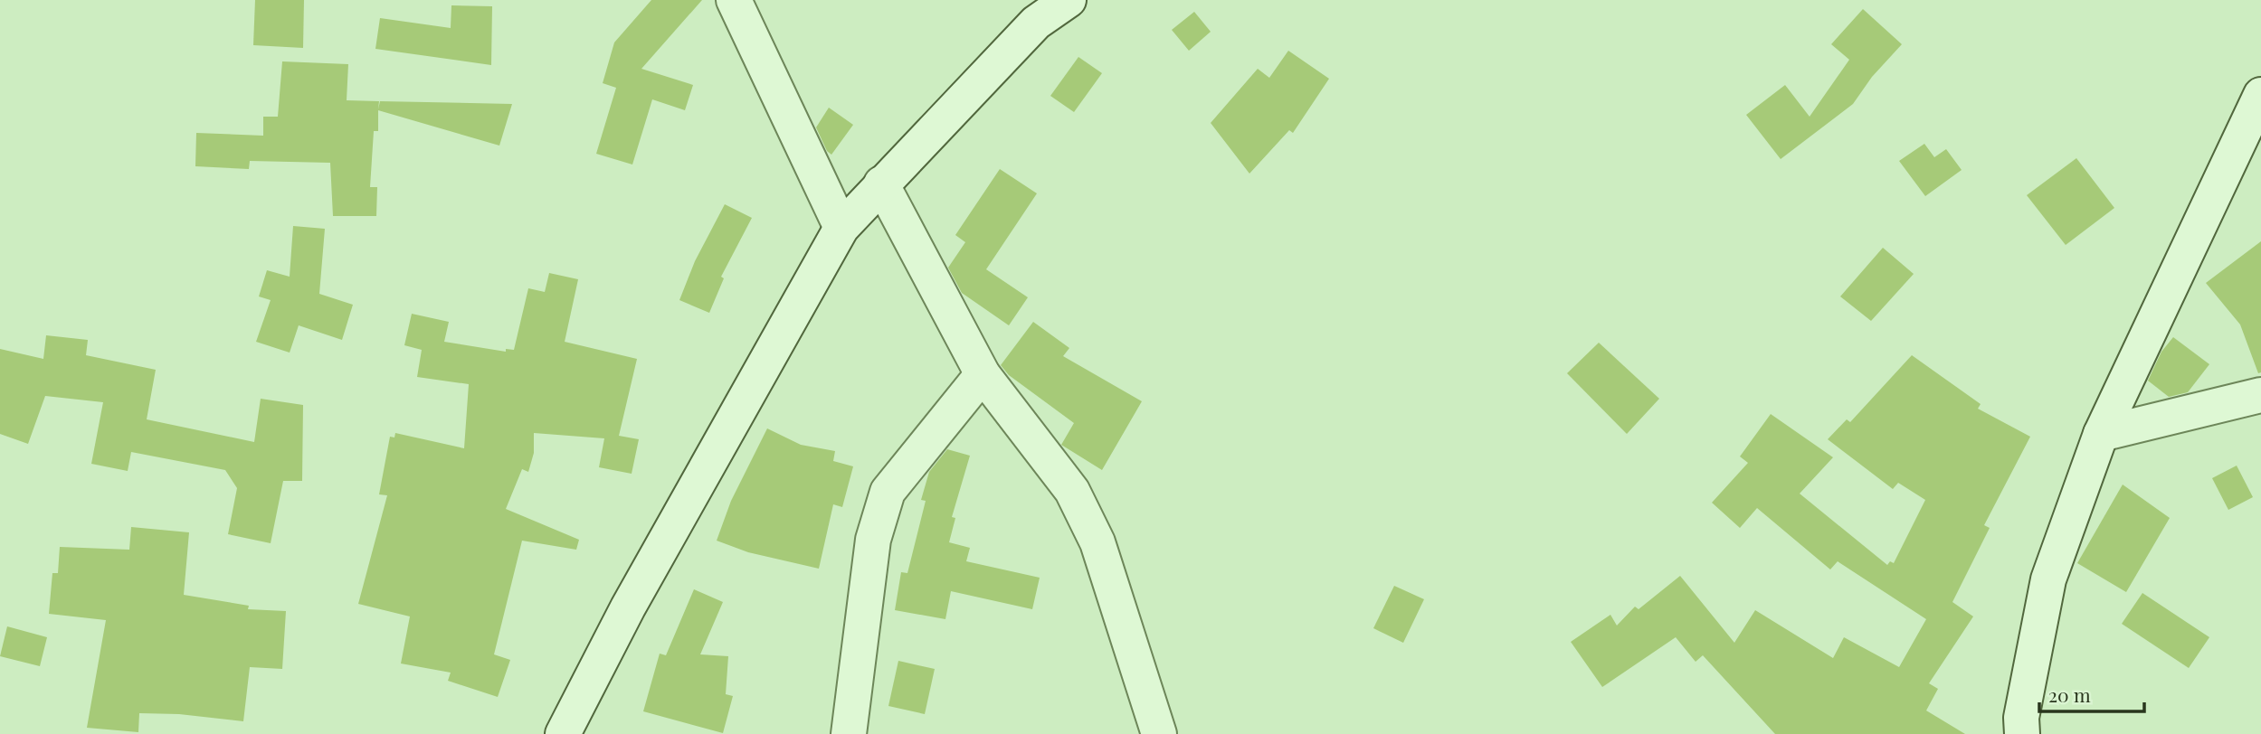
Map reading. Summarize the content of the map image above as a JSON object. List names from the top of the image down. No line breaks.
{"scale_bar":"20 m"}
